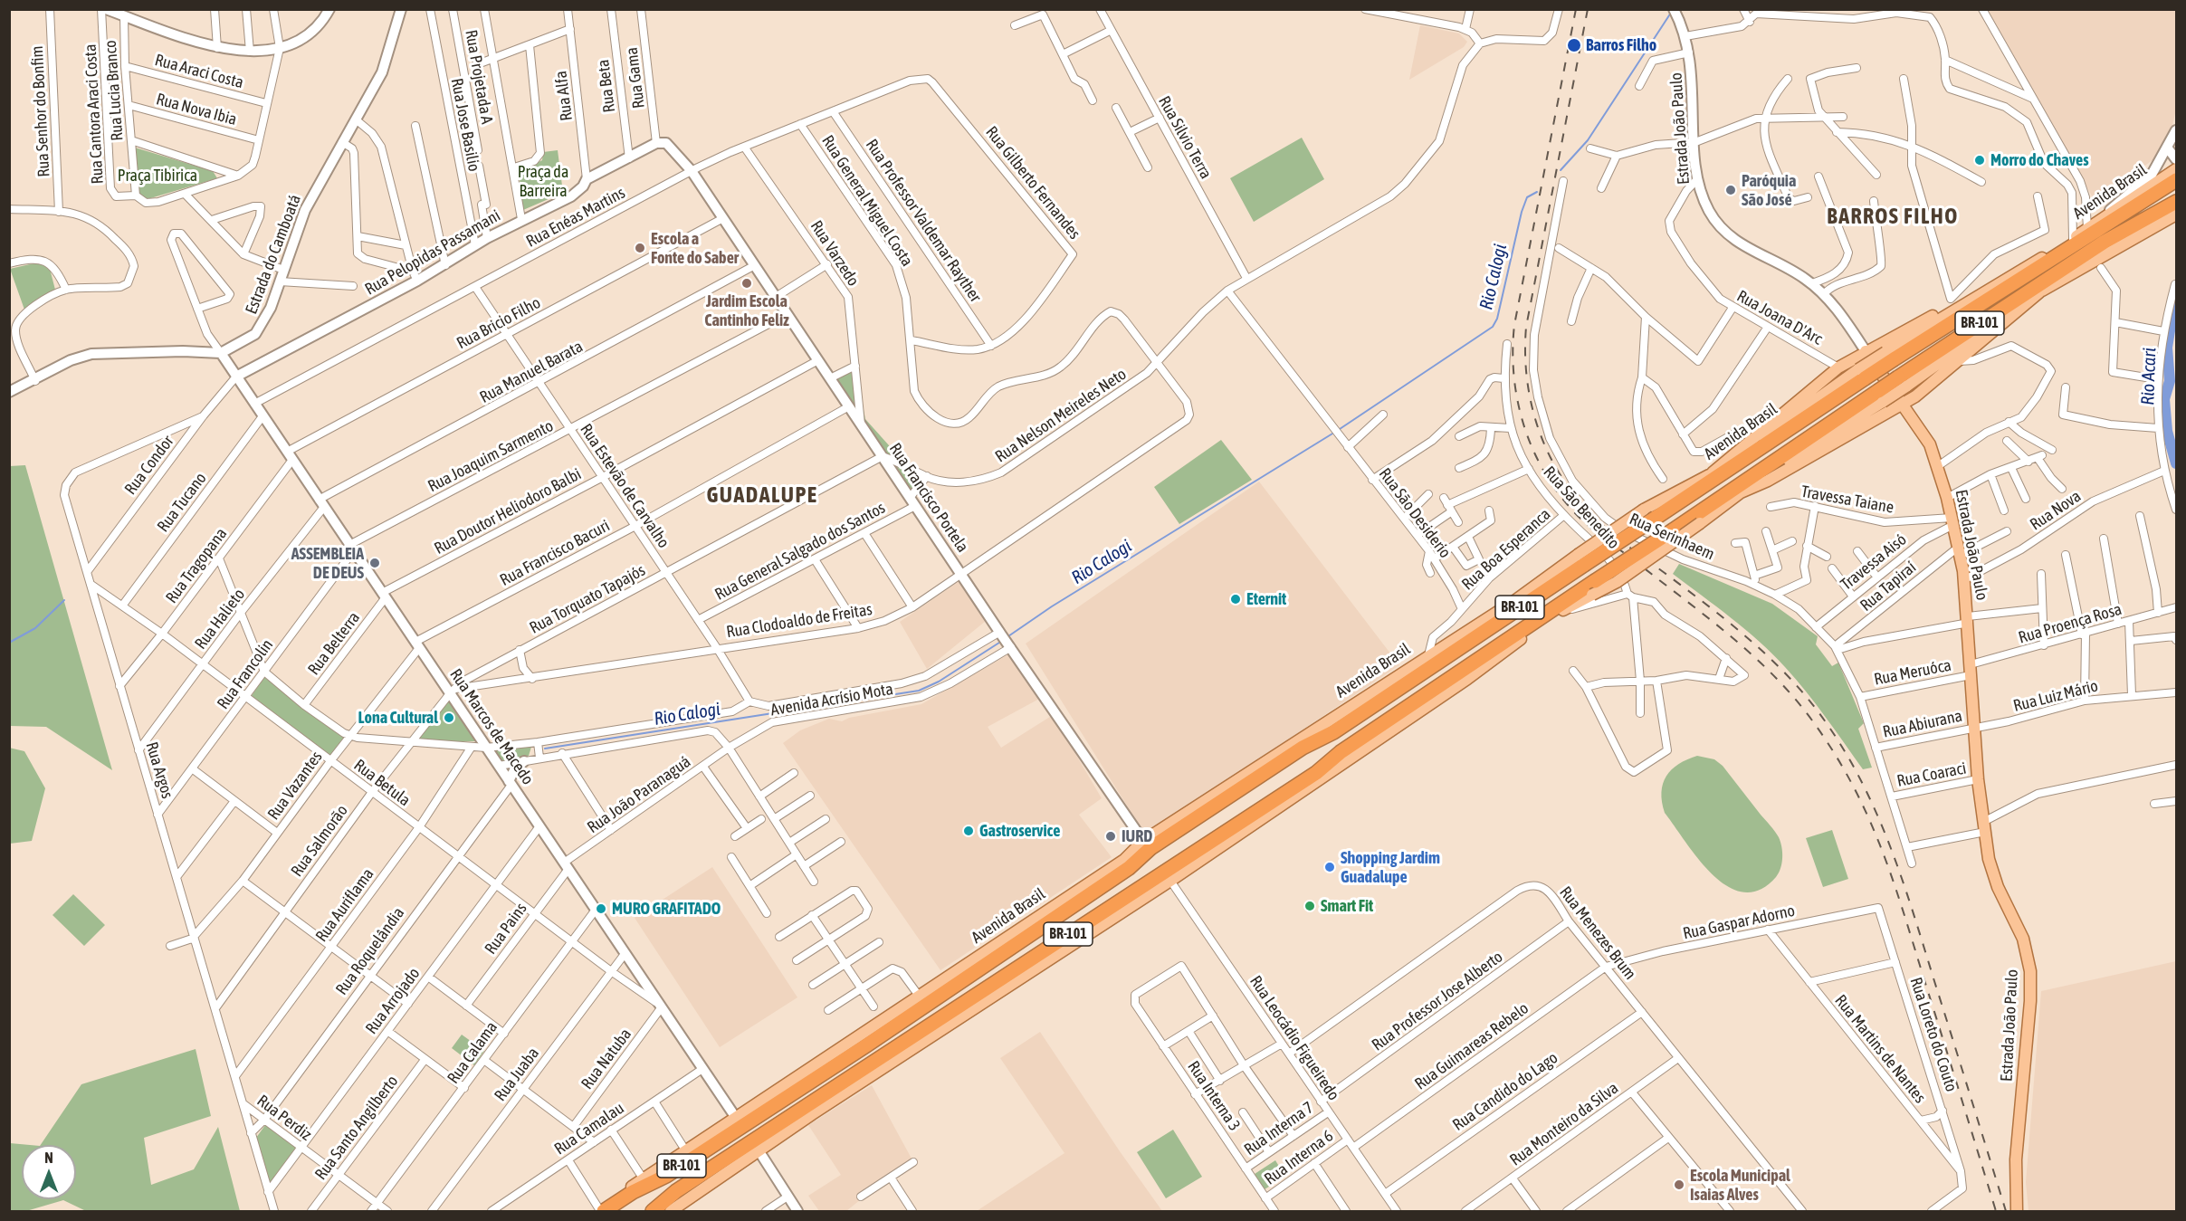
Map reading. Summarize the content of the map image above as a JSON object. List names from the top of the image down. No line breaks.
{"streets":{"highway":["Avenida Brasil","BR-101"],"main road":["Estrada João Paulo","Rua Pelopidas Passamani","Estrada do Camboatá","Rua Francisco Portela","Rua Marcos de Macedo"],"street":["Rua Araci Costa","Rua Projetada A","Rua Gama","Rua Beta","Rua Lucia Branco","Rua Alfa","Rua Nova Ibia","Rua Senhor do Bonfim","Rua Cantora Araci Costa","Rua Jose Basilio","Rua Silvio Terra","Rua Gilberto Fernandes","Rua General Miguel Costa","Rua Enéas Martins","Rua Professor Valdemar Rayther","Rua Varzedo","Rua Joana D'Arc","Rua Bricio Filho","Rua Manuel Barata","Rua Nelson Meireles Neto","Rua Joaquim Sarmento","Rua Condor","Rua Estevão de Carvalho","Travessa Taiane","Rua Tucano","Rua Sāo Benedito","Rua Nova","Rua Doutor Heliodoro Balbi","Rua Sāo Desiderio","Rua Serinhaem","Rua Boa Esperanca","Rua General Salgado dos Santos","Rua Francisco Bacuri","Travessa Aisó","Rua Tragopana","Rua Tapiraí","Rua Torquato Tapajós","Rua Halieto","Rua Clodoaldo de Freitas","Rua Proença Rosa","Rua Belterra","Rua Meruóca","Rua Francolin","Rua Luiz Mário","Avenida Acrísio Mota","Rua Abiurana","Rua Argos","Rua Coaraci","Rua Betula","Rua Vazantes","Rua João Paranaguá","Rua Salmorão","Rua Auriflama","Rua Gaspar Adorno","Rua Pains","Rua Menezes Brum","Rua Roquelândia","Rua Arrojado","Rua Professor Jose Alberto","Rua Loreto do Couto","Rua Leocádio Figueiredo","Rua Guimareas Rebelo","Rua Martins de Nantes","Rua Calama","Rua Natuba","Rua Juaba","Rua Candido do Lago","Rua Interna 3","Rua Perdiz","Rua Monteiro da Silva","Rua Santo Angilberto","Rua Camalau","Rua Interna 7","Rua Interna 6"]},"crossings":[["Rua Araci Costa","Rua Lucia Branco"],["Rua Gama","Rua Pelopidas Passamani"],["Rua Beta","Rua Pelopidas Passamani"],["Rua Lucia Branco","Rua Nova Ibia"],["Rua Lucia Branco","Rua Cantora Araci Costa"],["Rua Alfa","Rua Pelopidas Passamani"],["Rua Jose Basilio","Rua Pelopidas Passamani"],["Estrada João Paulo","Rua Joana D'Arc"],["Estrada João Paulo","Travessa Taiane"],["Estrada João Paulo","Rua Nova"],["Estrada João Paulo","Travessa Aisó"],["Estrada João Paulo","Rua Tapiraí"],["Estrada João Paulo","Rua Proença Rosa"],["Estrada João Paulo","Rua Meruóca"],["Estrada João Paulo","Rua Luiz Mário"],["Estrada João Paulo","Rua Abiurana"],["Estrada João Paulo","Rua Coaraci"],["Rua Silvio Terra","Rua Nelson Meireles Neto"],["Rua Gilberto Fernandes","Rua General Miguel Costa"],["Rua Gilberto Fernandes","Rua Enéas Martins"],["Rua Gilberto Fernandes","Rua Professor Valdemar Rayther"],["Avenida Brasil","Rua Francisco Portela"],["Avenida Brasil","Rua Boa Esperanca"],["Avenida Brasil","Rua Marcos de Macedo"],["Rua General Miguel Costa","Rua Enéas Martins"],["Rua General Miguel Costa","Rua Nelson Meireles Neto"],["Rua General Miguel Costa","Rua Clodoaldo de Freitas"],["Rua Enéas Martins","Rua Professor Valdemar Rayther"],["Rua Enéas Martins","Rua Varzedo"],["Rua Enéas Martins","Rua Estevão de Carvalho"],["Rua Enéas Martins","Rua Francisco Portela"],["Rua Enéas Martins","Rua Marcos de Macedo"],["Rua Pelopidas Passamani","Rua Condor"],["Rua Pelopidas Passamani","Rua Marcos de Macedo"],["Rua Varzedo","Rua Francisco Portela"],["Estrada do Camboatá","Rua Marcos de Macedo"],["Rua Bricio Filho","Rua Estevão de Carvalho"],["Rua Bricio Filho","Rua Francisco Portela"],["Rua Bricio Filho","Rua Tragopana"],["Rua Bricio Filho","Rua Marcos de Macedo"],["Rua Manuel Barata","Rua Estevão de Carvalho"],["Rua Manuel Barata","Rua Francisco Portela"],["Rua Manuel Barata","Rua Halieto"],["Rua Manuel Barata","Rua Marcos de Macedo"],["Rua Nelson Meireles Neto","Rua Francisco Portela"],["Rua Nelson Meireles Neto","Rua Sāo Desiderio"],["Rua Nelson Meireles Neto","Rua Torquato Tapajós"],["Rua Nelson Meireles Neto","Rua Clodoaldo de Freitas"],["Rua Joaquim Sarmento","Rua Estevão de Carvalho"],["Rua Joaquim Sarmento","Rua Francisco Portela"],["Rua Joaquim Sarmento","Rua Francolin"],["Rua Joaquim Sarmento","Rua Marcos de Macedo"],["Rua Condor","Rua Marcos de Macedo"],["Rua Condor","Rua Argos"],["Rua Estevão de Carvalho","Rua Doutor Heliodoro Balbi"],["Rua Estevão de Carvalho","Rua General Salgado dos Santos"],["Rua Estevão de Carvalho","Rua Francisco Bacuri"],["Rua Estevão de Carvalho","Rua Torquato Tapajós"],["Rua Estevão de Carvalho","Rua Clodoaldo de Freitas"],["Rua Estevão de Carvalho","Avenida Acrísio Mota"],["Rua Francisco Portela","Rua Doutor Heliodoro Balbi"],["Rua Francisco Portela","Rua General Salgado dos Santos"],["Rua Francisco Portela","Rua Francisco Bacuri"],["Rua Francisco Portela","Rua Torquato Tapajós"],["Rua Francisco Portela","Rua Clodoaldo de Freitas"],["Rua Francisco Portela","Avenida Acrísio Mota"],["Travessa Taiane","Travessa Aisó"],["Rua Tucano","Rua Marcos de Macedo"],["Rua Tucano","Rua Betula"],["Rua Sāo Benedito","Rua Boa Esperanca"],["Rua Doutor Heliodoro Balbi","Rua Belterra"],["Rua Doutor Heliodoro Balbi","Rua Marcos de Macedo"],["Rua Sāo Desiderio","Rua Boa Esperanca"],["Rua Serinhaem","Travessa Aisó"],["Rua Serinhaem","Rua Tapiraí"],["Rua Serinhaem","Rua Meruóca"],["Rua Serinhaem","Rua Abiurana"],["Rua Serinhaem","Rua Coaraci"],["Rua Francisco Bacuri","Rua Marcos de Macedo"],["Rua Francisco Bacuri","Rua Vazantes"],["Rua Tragopana","Rua Marcos de Macedo"],["Rua Tragopana","Rua Argos"],["Rua Tragopana","Rua Betula"],["Rua Torquato Tapajós","Rua Clodoaldo de Freitas"],["Rua Torquato Tapajós","Rua Marcos de Macedo"],["Rua Torquato Tapajós","Rua Salmorão"],["Rua Halieto","Rua Marcos de Macedo"],["Rua Halieto","Rua Argos"],["Rua Halieto","Rua Betula"],["Rua Clodoaldo de Freitas","Rua Marcos de Macedo"],["Rua Clodoaldo de Freitas","Rua Salmorão"],["Rua Proença Rosa","Rua Meruóca"],["Rua Belterra","Rua Marcos de Macedo"],["Rua Francolin","Rua Marcos de Macedo"],["Rua Francolin","Rua Argos"],["Rua Francolin","Rua Betula"],["Rua Luiz Mário","Rua Abiurana"],["Avenida Acrísio Mota","Rua Marcos de Macedo"],["Avenida Acrísio Mota","Rua Vazantes"],["Avenida Acrísio Mota","Rua João Paranaguá"],["Avenida Acrísio Mota","Rua Salmorão"],["Avenida Acrísio Mota","Rua Auriflama"],["Rua Marcos de Macedo","Rua Betula"],["Rua Marcos de Macedo","Rua Vazantes"],["Rua Marcos de Macedo","Rua João Paranaguá"],["Rua Marcos de Macedo","Rua Salmorão"],["Rua Marcos de Macedo","Rua Pains"],["Rua Marcos de Macedo","Rua Roquelândia"],["Rua Marcos de Macedo","Rua Arrojado"],["Rua Marcos de Macedo","Rua Calama"],["Rua Marcos de Macedo","Rua Natuba"],["Rua Marcos de Macedo","Rua Juaba"],["Rua Marcos de Macedo","Rua Camalau"],["Rua Argos","Rua Betula"],["Rua Argos","Rua Vazantes"],["Rua Argos","Rua Salmorão"],["Rua Argos","Rua Auriflama"],["Rua Argos","Rua Roquelândia"],["Rua Argos","Rua Arrojado"],["Rua Argos","Rua Perdiz"],["Rua Betula","Rua Vazantes"],["Rua Betula","Rua Salmorão"],["Rua Betula","Rua Auriflama"],["Rua Betula","Rua Pains"],["Rua Betula","Rua Roquelândia"],["Rua Betula","Rua Arrojado"],["Rua Betula","Rua Calama"],["Rua Betula","Rua Natuba"],["Rua Betula","Rua Juaba"],["Rua João Paranaguá","Rua Pains"],["Rua Gaspar Adorno","Rua Menezes Brum"],["Rua Gaspar Adorno","Rua Loreto do Couto"],["Rua Gaspar Adorno","Rua Guimareas Rebelo"],["Rua Gaspar Adorno","Rua Martins de Nantes"],["Rua Menezes Brum","Rua Professor Jose Alberto"],["Rua Menezes Brum","Rua Leocádio Figueiredo"],["Rua Menezes Brum","Rua Guimareas Rebelo"],["Rua Menezes Brum","Rua Candido do Lago"],["Rua Menezes Brum","Rua Monteiro da Silva"],["Rua Roquelândia","Rua Perdiz"],["Rua Arrojado","Rua Perdiz"],["Rua Professor Jose Alberto","Rua Leocádio Figueiredo"],["Rua Loreto do Couto","Rua Martins de Nantes"],["Rua Leocádio Figueiredo","Rua Guimareas Rebelo"],["Rua Leocádio Figueiredo","Rua Candido do Lago"],["Rua Leocádio Figueiredo","Rua Interna 7"],["Rua Leocádio Figueiredo","Rua Interna 6"],["Rua Calama","Rua Perdiz"],["Rua Interna 3","Rua Interna 7"],["Rua Interna 3","Rua Interna 6"],["Rua Perdiz","Rua Santo Angilberto"]],"districts":["BARROS FILHO","GUADALUPE"],"water":["Rio Calogi","Rio Acari"],"parks":["Praça da Barreira","Praça Tibirica"],"places":["Barros Filho","Morro do Chaves","Paróquia São José","Escola a Fonte do Saber","Jardim Escola Cantinho Feliz","ASSEMBLEIA DE DEUS","Eternit","Lona Cultural","Gastroservice","IURD","Shopping Jardim Guadalupe","Smart Fit","MURO GRAFITADO","Escola Municipal Isaias Alves"],"north":"top"}
